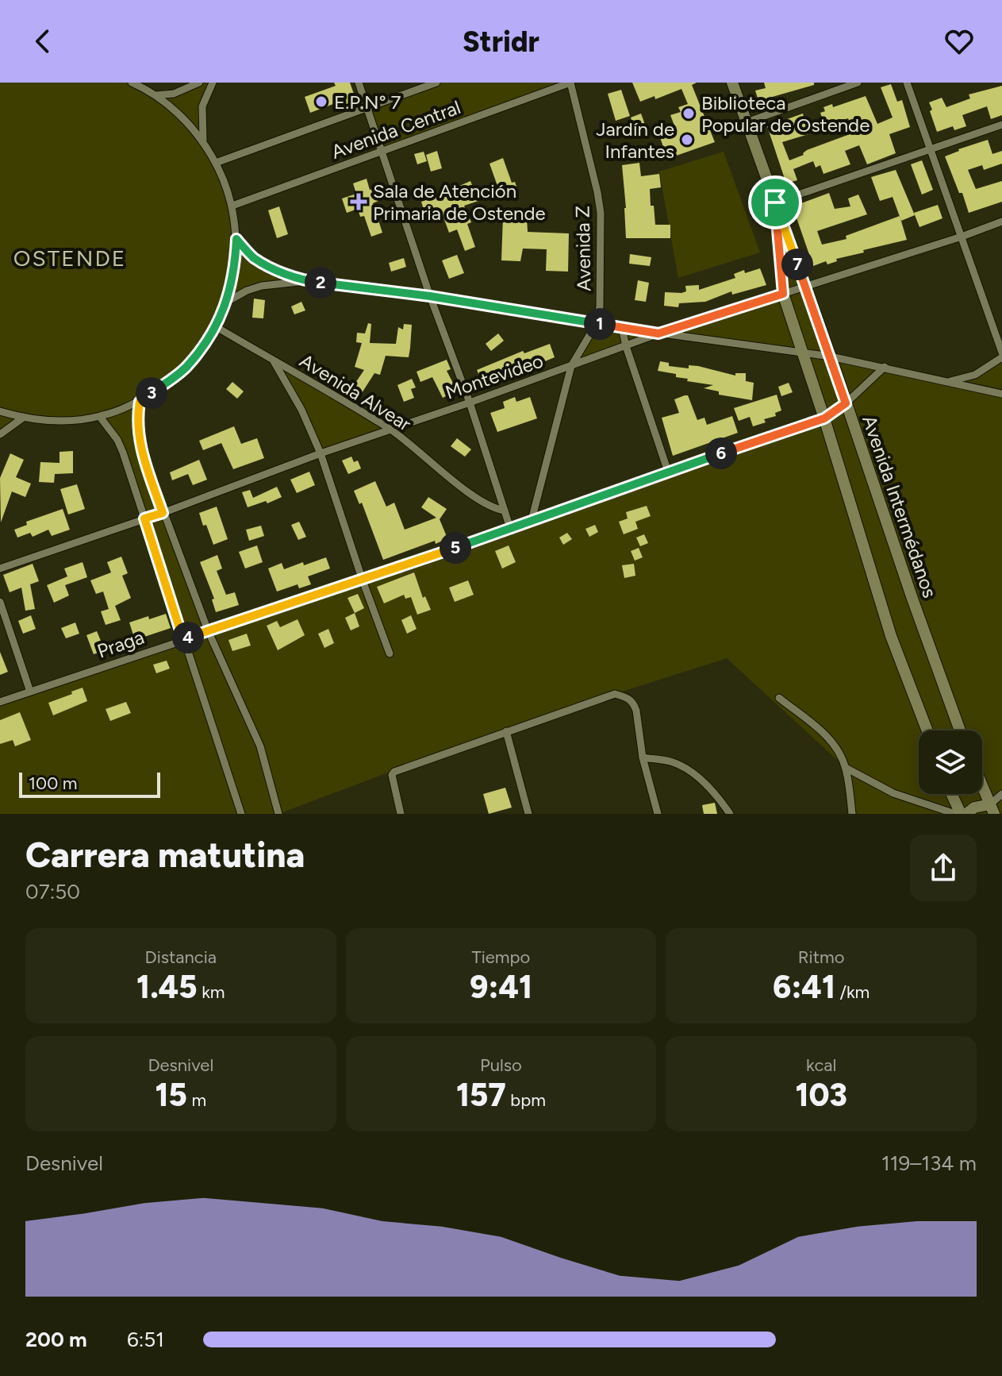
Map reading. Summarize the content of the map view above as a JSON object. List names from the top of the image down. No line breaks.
{"streets":{"main road":["Avenida Intermédanos"],"street":["Avenida Central","Avenida Z","Montevideo","Avenida Alvear","Praga"]},"crossings":[["Avenida Central","Avenida Z"],["Avenida Z","Montevideo"],["Avenida Z","Praga"],["Montevideo","Avenida Alvear"],["Montevideo","Avenida Intermédanos"],["Avenida Intermédanos","Praga"]],"districts":["OSTENDE"],"places":{"other":["E.P.N° 7","Biblioteca Popular de Ostende","Jardín de Infantes"],"health":["Sala de Atención Primaria de Ostende"]},"scale_bar":"100 m","page":{"header":"Stridr","pins":["7","2","1","3","6","5","4"],"scale":"100 m","heading":["Carrera matutina","07:50"],"stats":[["Distancia","1.45 km"],["Tiempo","9:41"],["Ritmo","6:41 /km"],["Desnivel","15 m"],["Pulso","157 bpm"],["kcal","103"]],"chart":["Desnivel","119–134 m"],"list":[{"name":"200 m","note":"6:51"}]}}
